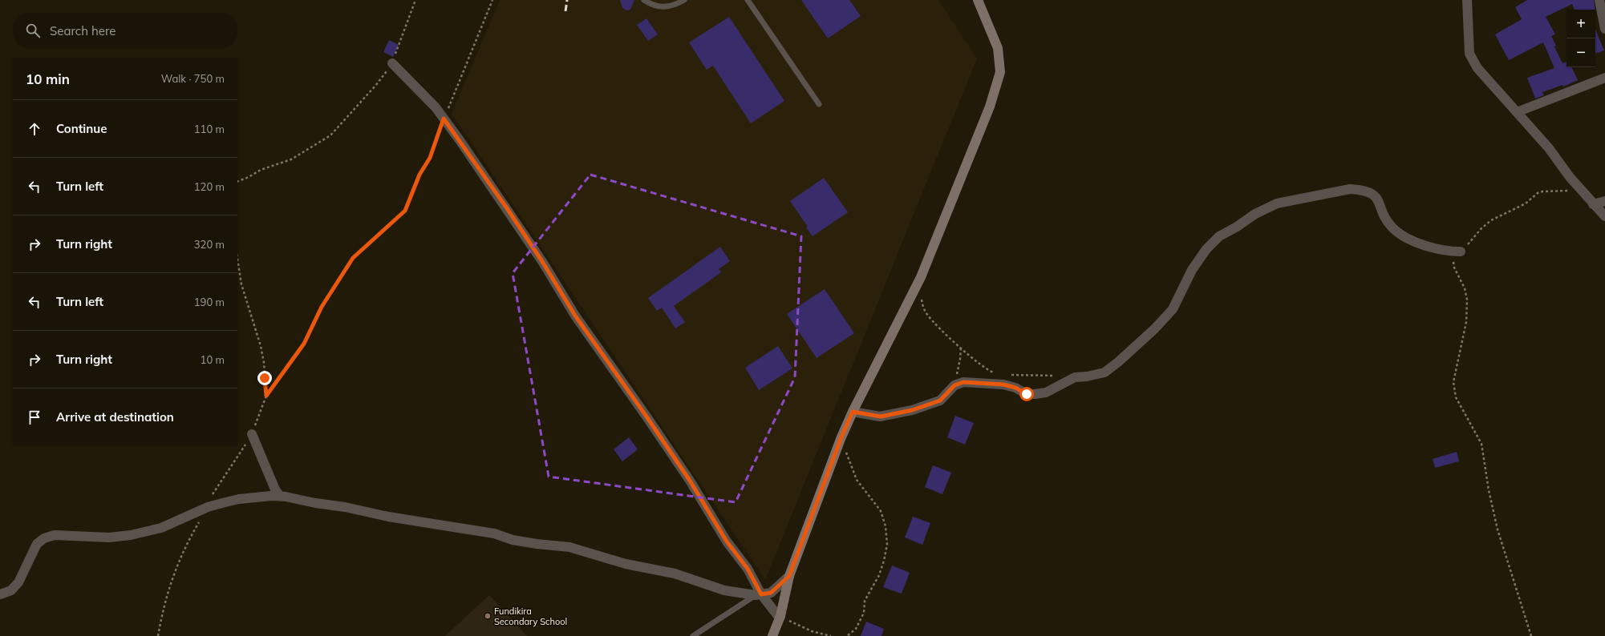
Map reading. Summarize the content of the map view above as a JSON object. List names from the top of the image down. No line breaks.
{"places":["Fundikira Secondary School"],"page":{"map_buttons":["+","−"],"search":"Search here","heading":["10 min","Walk · 750 m"],"list":[["Continue","110 m"],["Turn left","120 m"],["Turn right","320 m"],["Turn left","190 m"],["Turn right","10 m"],"Arrive at destination"]}}
